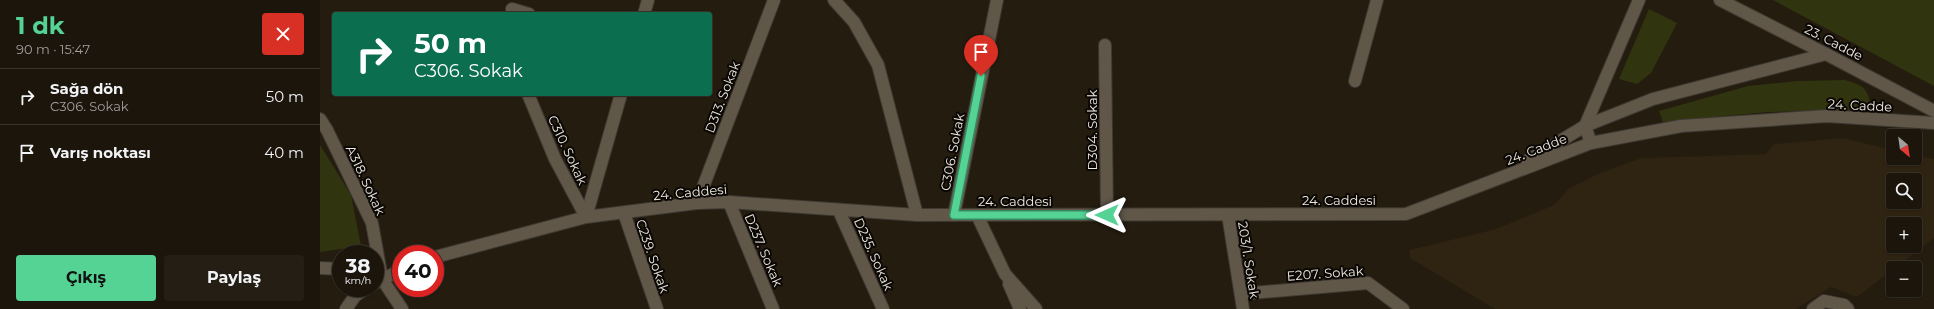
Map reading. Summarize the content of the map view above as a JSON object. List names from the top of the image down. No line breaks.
{"streets":{"street":["23. Cadde","D313. Sokak","24. Cadde","D304. Sokak","C310. Sokak","C306. Sokak","A318. Sokak","24. Caddesi","D237. Sokak","D235. Sokak","C239. Sokak","203/1. Sokak","E207. Sokak"]},"crossings":[["23. Cadde","24. Cadde"],["D313. Sokak","24. Caddesi"],["24. Cadde","24. Caddesi"],["D304. Sokak","24. Caddesi"],["C310. Sokak","24. Caddesi"],["C306. Sokak","24. Caddesi"],["24. Caddesi","D237. Sokak"],["24. Caddesi","D235. Sokak"],["24. Caddesi","C239. Sokak"],["24. Caddesi","203/1. Sokak"],["203/1. Sokak","E207. Sokak"]],"north":"bottom right","page":{"heading":["1 dk","90 m · 15:47"],"turn":["50 m","C306. Sokak"],"list":[{"name":"Sağa dön","note":"C306. Sokak","value":"50 m"},{"name":"Varış noktası","value":"40 m"}],"map_buttons":["+","−"],"speed":"38 km/h","limit":"40","buttons":["Çıkış","Paylaş"]}}
